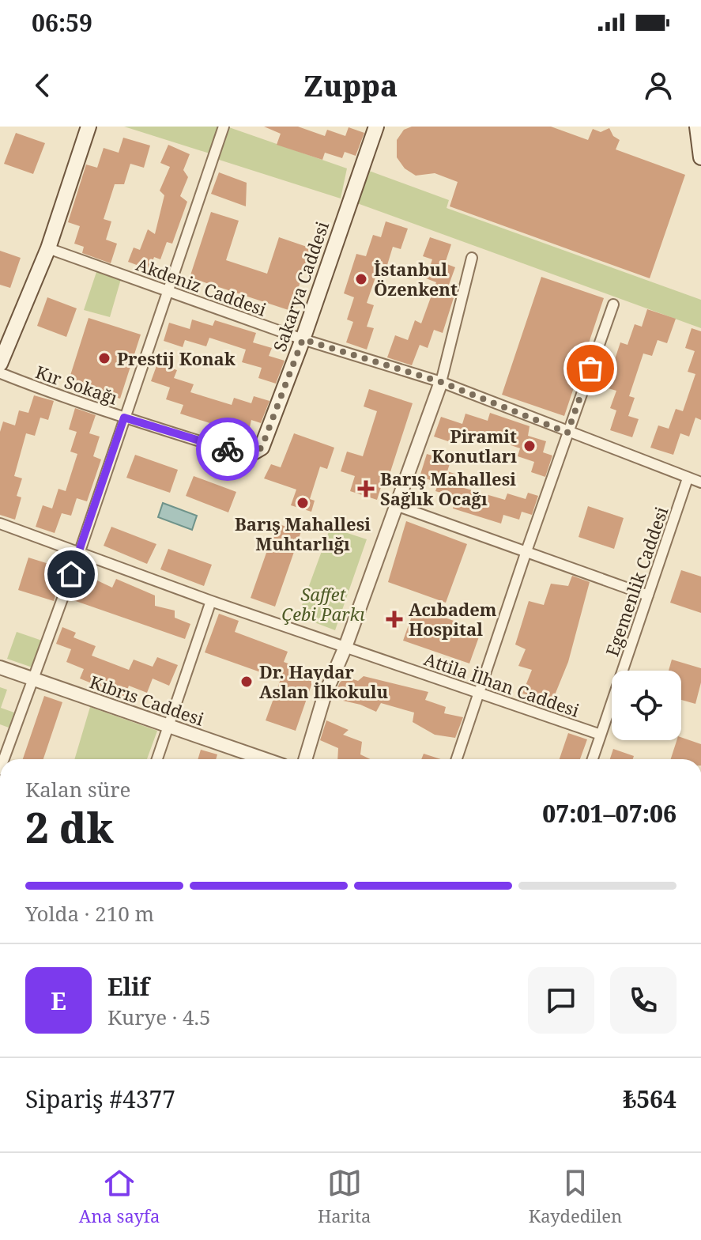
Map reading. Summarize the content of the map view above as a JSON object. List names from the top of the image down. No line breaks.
{"streets":{"main road":["Sakarya Caddesi"],"street":["Akdeniz Caddesi","Kır Sokağı","Egemenlik Caddesi","Attila İlhan Caddesi","Kıbrıs Caddesi"]},"crossings":[["Akdeniz Caddesi","Sakarya Caddesi"],["Akdeniz Caddesi","Egemenlik Caddesi"],["Sakarya Caddesi","Kır Sokağı"],["Egemenlik Caddesi","Attila İlhan Caddesi"]],"parks":["Saffet Çebi Parkı"],"places":{"other":["İstanbul Özenkent","Prestij Konak","Piramit Konutları","Barış Mahallesi Muhtarlığı","Dr. Haydar Aslan İlkokulu"],"health":["Barış Mahallesi Sağlık Ocağı","Acıbadem Hospital"]},"page":{"status":"06:59","header":"Zuppa","heading":["2 dk","Kalan süre","07:01–07:06"],"panel":["Elif","Kurye · 4.5","Sipariş #4377","₺564"],"bar":"Yolda · 210 m","round":"E","tabs":["Ana sayfa","Harita","Kaydedilen"]}}
